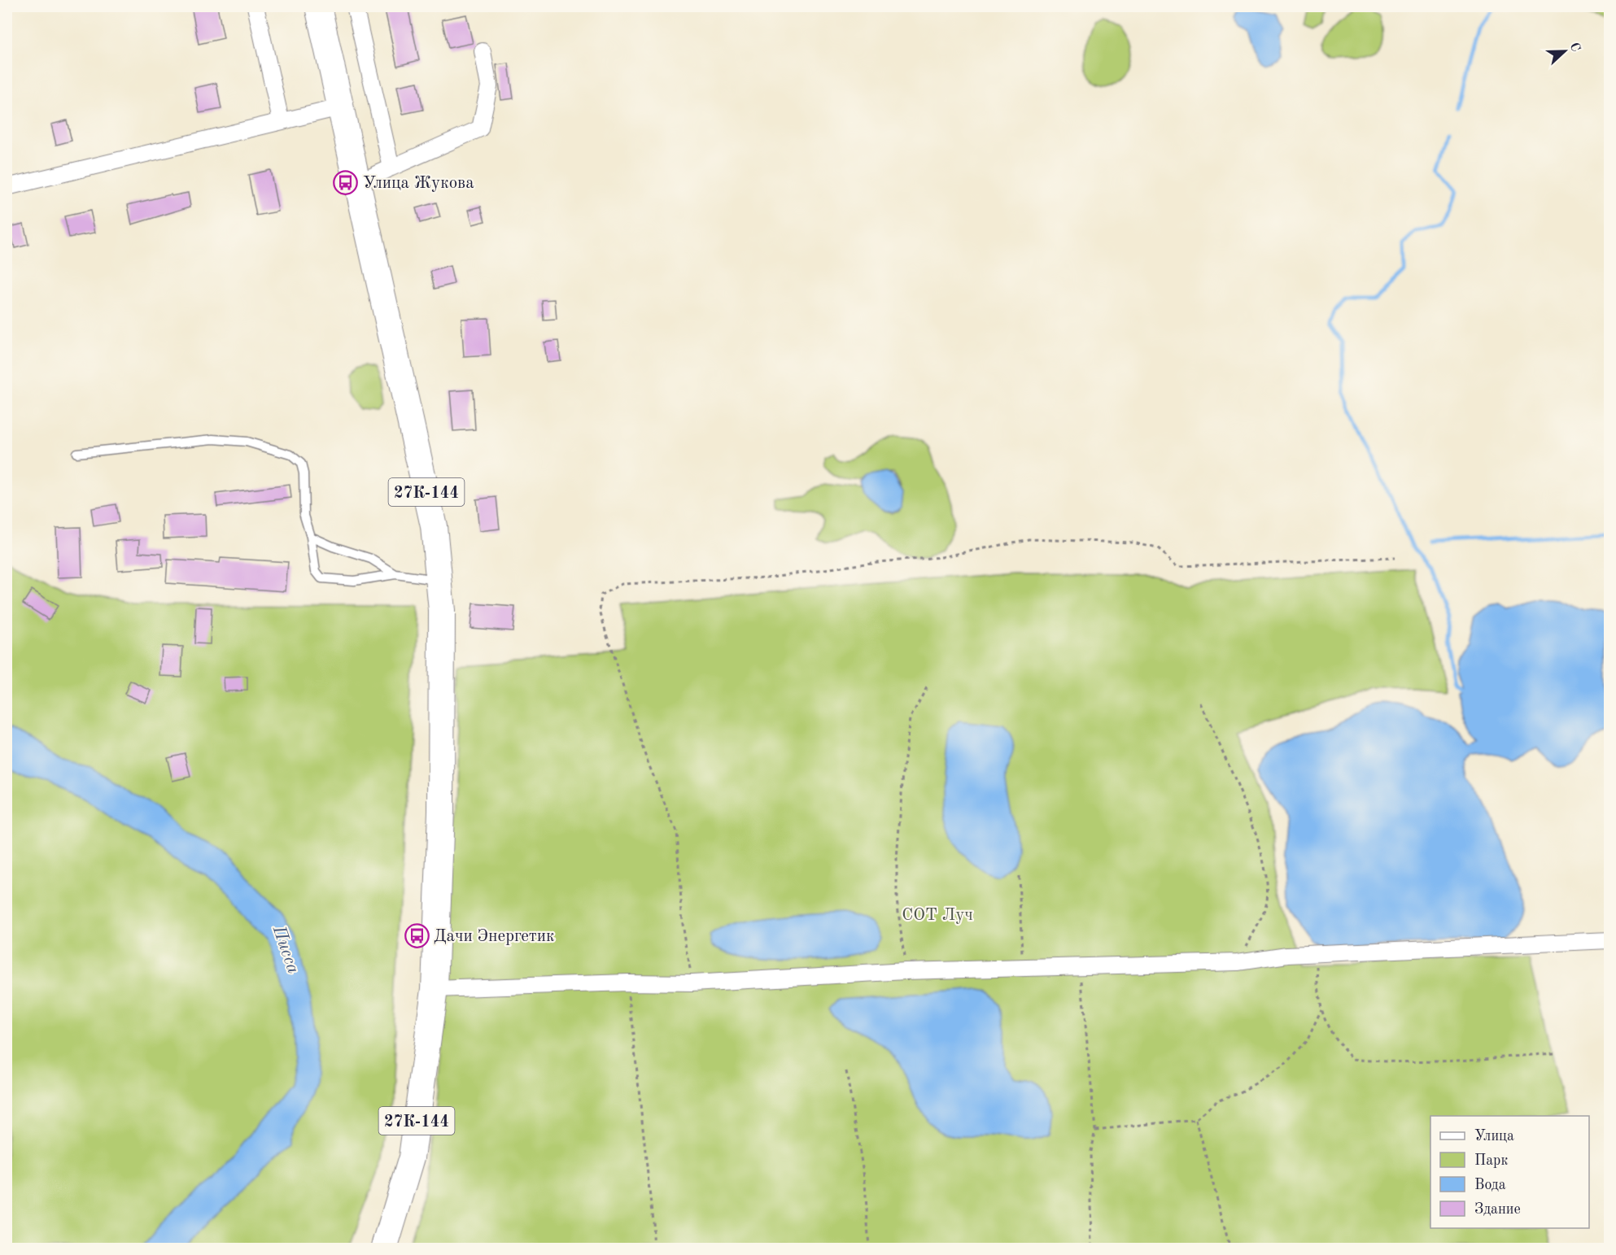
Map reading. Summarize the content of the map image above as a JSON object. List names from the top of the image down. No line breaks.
{"streets":{"main road":["27К-144"]},"water":["Писса"],"parks":["СОТ Луч"],"places":{"bus stop":["Улица Жукова","Дачи Энергетик"]},"legend":["Улица","Парк","Вода","Здание"],"north":"right"}
